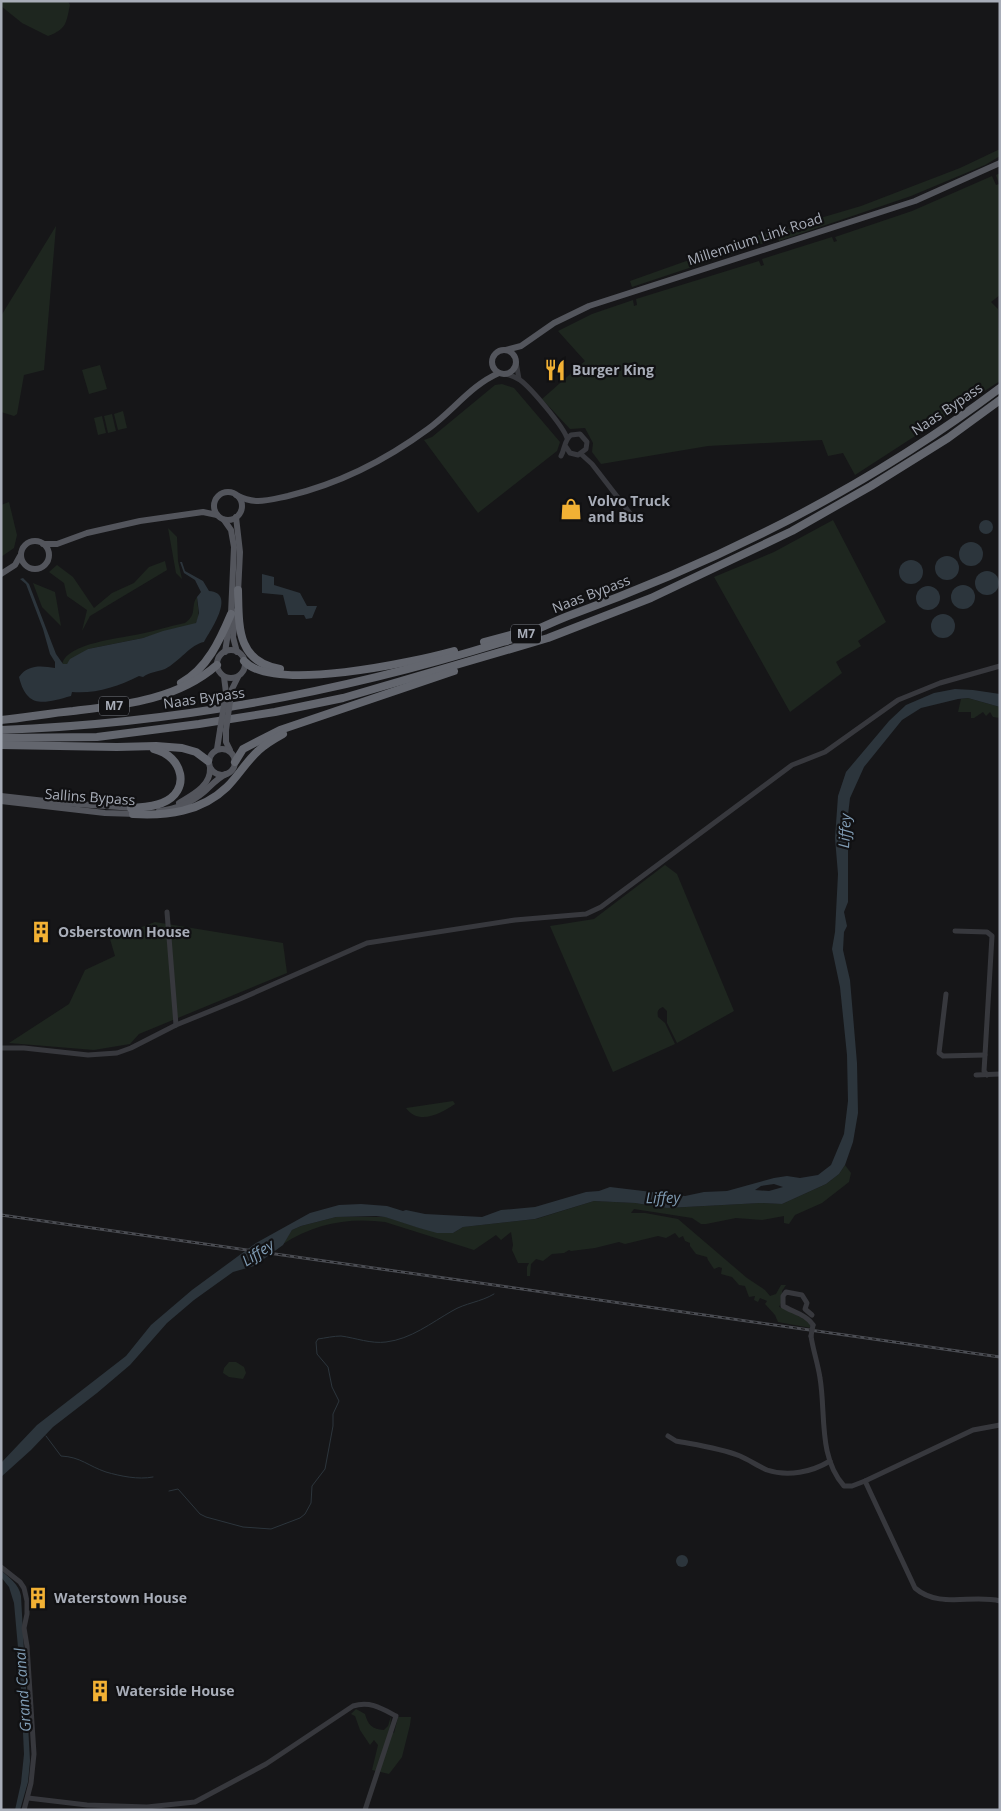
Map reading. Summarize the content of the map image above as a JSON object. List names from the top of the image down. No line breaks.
{"streets":{"highway":["Naas Bypass","M7"],"main road":["Millennium Link Road","Sallins Bypass"]},"crossings":[["Naas Bypass","M7"],["M7","Sallins Bypass"]],"water":["Liffey","Grand Canal"],"places":{"restaurant":["Burger King"],"shop":["Volvo Truck and Bus"],"building":["Osberstown House","Waterstown House","Waterside House"]}}
